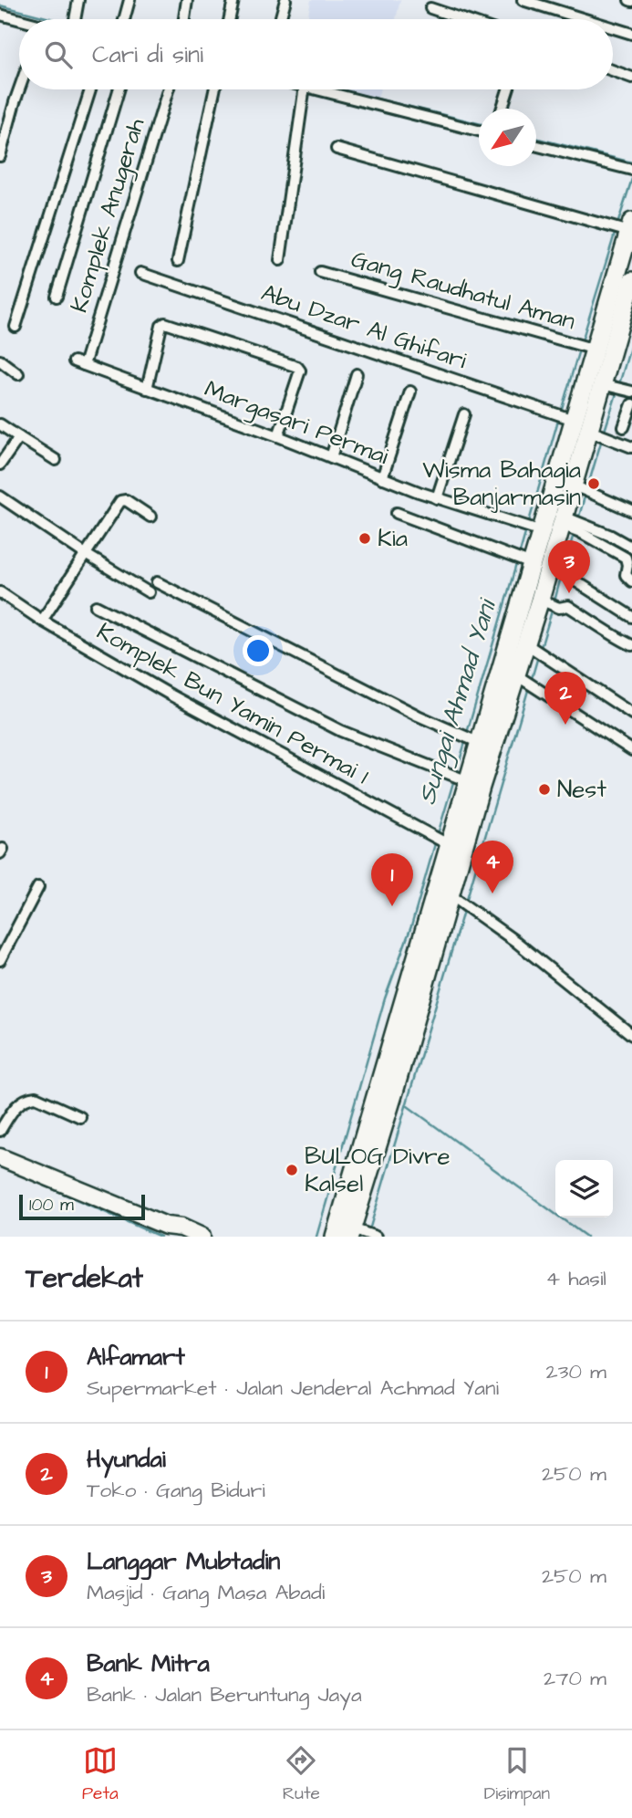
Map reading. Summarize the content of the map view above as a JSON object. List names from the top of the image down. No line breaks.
{"streets":{"street":["Komplek Anugerah","Gang Raudhatul Aman","Abu Dzar Al Ghifari","Margasari Permai","Komplek Bun Yamin Permai 1"]},"crossings":[["Komplek Anugerah","Margasari Permai"]],"water":["Sungai Ahmad Yani"],"places":["Wisma Bahagia Banjarmasin","Kia","Nest","BULOG Divre Kalsel"],"scale_bar":"100 m","north":"bottom left","page":{"search":"Cari di sini","pins":["3","2","4","1"],"scale":"100 m","heading":["Terdekat","4 hasil"],"list":[{"mark":"1","name":"Alfamart","note":"Supermarket · Jalan Jenderal Achmad Yani","value":"230 m"},{"mark":"2","name":"Hyundai","note":"Toko · Gang Biduri","value":"250 m"},{"mark":"3","name":"Langgar Mubtadin","note":"Masjid · Gang Masa Abadi","value":"250 m"},{"mark":"4","name":"Bank Mitra","note":"Bank · Jalan Beruntung Jaya","value":"270 m"}],"nav":["Peta","Rute","Disimpan"]}}
